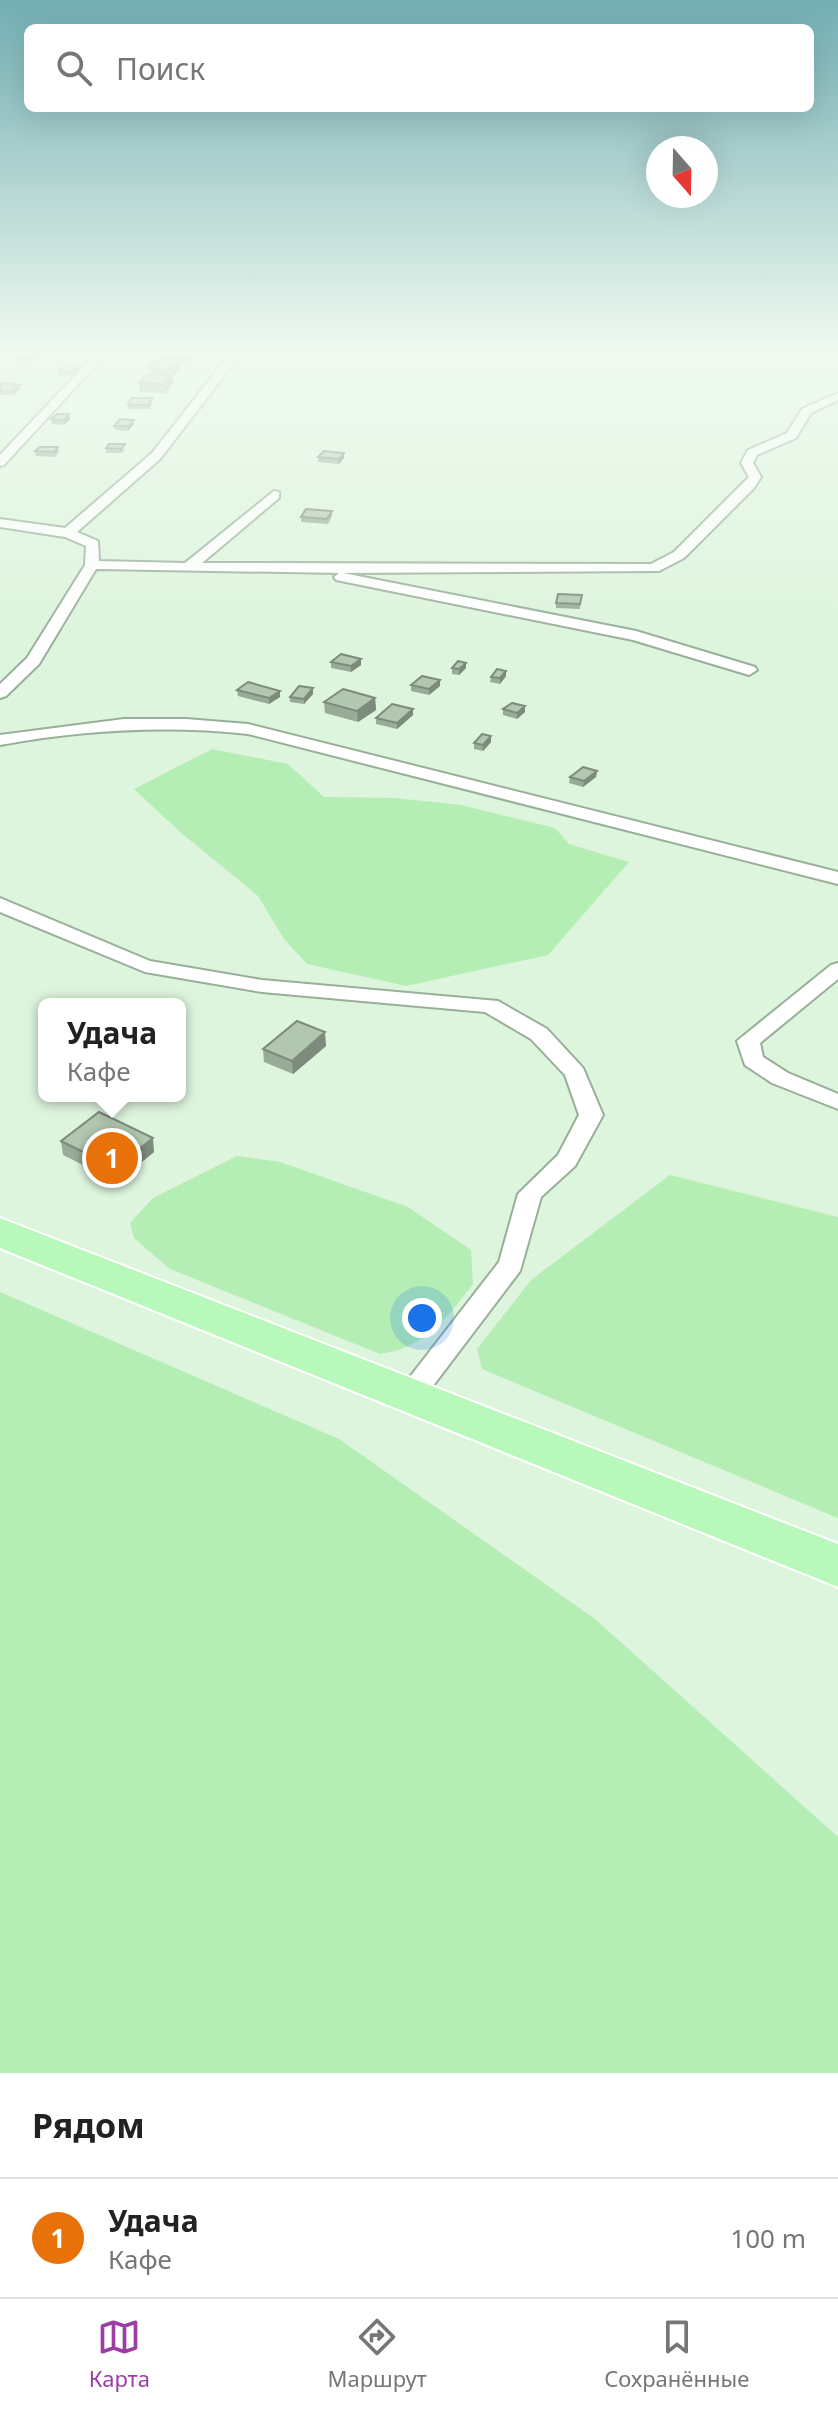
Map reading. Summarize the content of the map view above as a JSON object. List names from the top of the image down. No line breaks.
{"north":"bottom","page":{"search":"Поиск","popup":["Удача","Кафе"],"pins":"1","heading":"Рядом","list":[{"mark":"1","name":"Удача","note":"Кафе","value":"100 m"}],"nav":["Карта","Маршрут","Сохранённые"]}}
